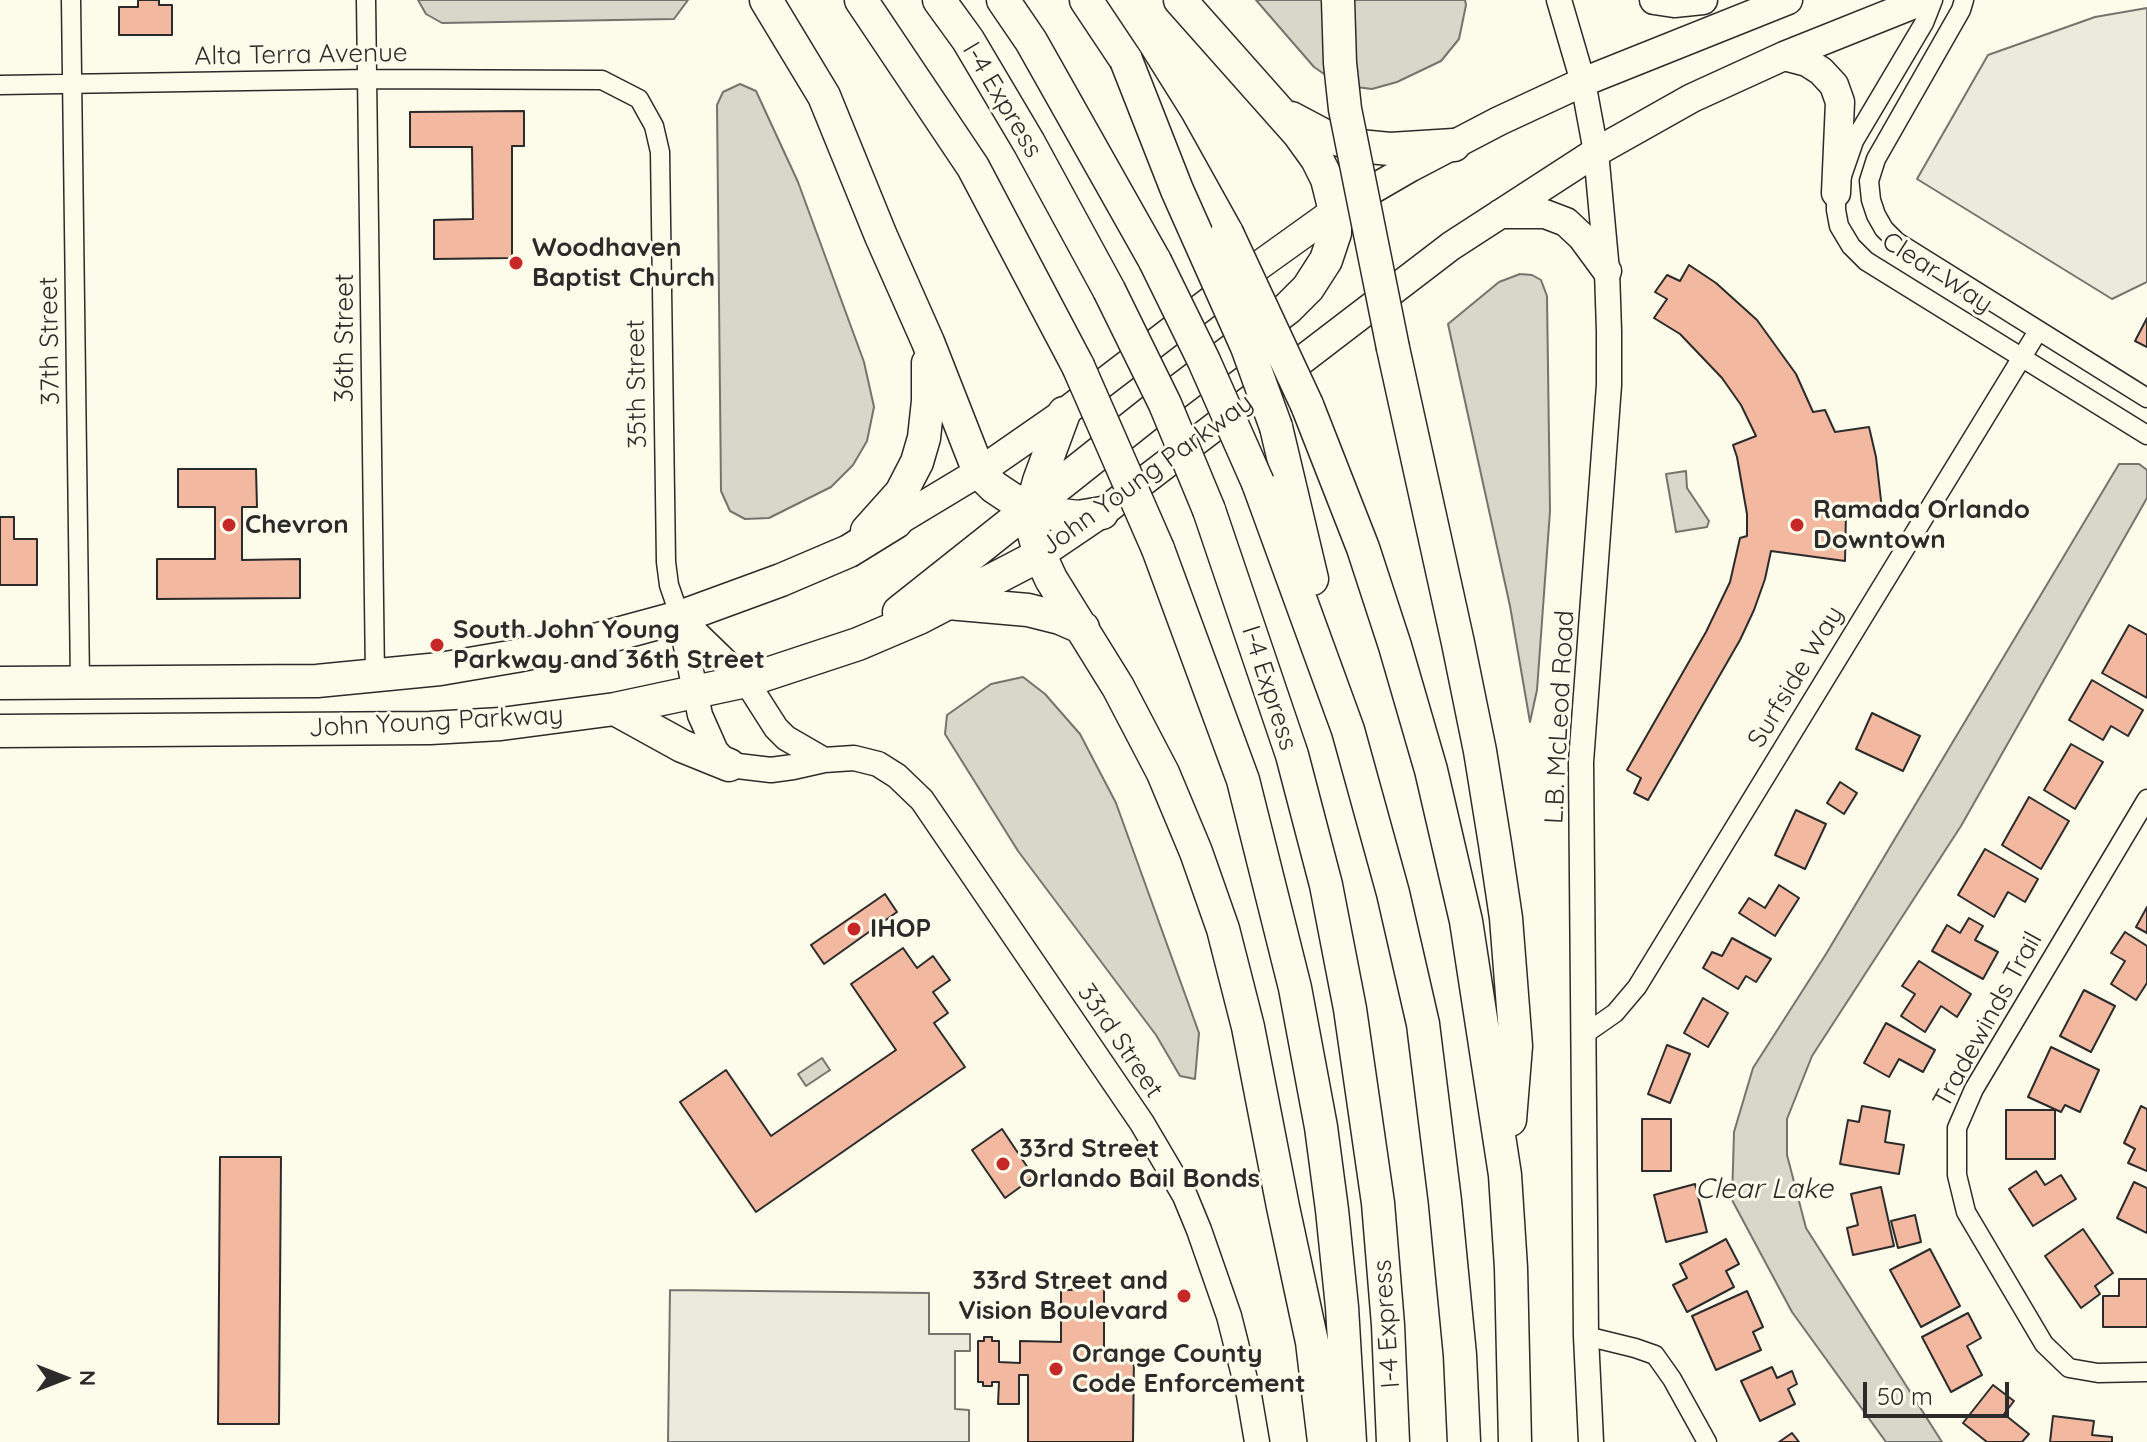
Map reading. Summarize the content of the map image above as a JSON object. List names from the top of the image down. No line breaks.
{"streets":{"highway":["I-4 Express","John Young Parkway"],"street":["Alta Terra Avenue","Clear Way","36th Street","37th Street","35th Street","Surfside Way","L.B. McLeod Road","Tradewinds Trail","33rd Street"]},"crossings":[["Alta Terra Avenue","36th Street"],["Alta Terra Avenue","37th Street"],["Alta Terra Avenue","35th Street"],["Clear Way","Surfside Way"],["36th Street","John Young Parkway"],["37th Street","John Young Parkway"],["35th Street","John Young Parkway"],["35th Street","33rd Street"],["John Young Parkway","L.B. McLeod Road"],["John Young Parkway","33rd Street"],["Surfside Way","L.B. McLeod Road"]],"water":["Clear Lake"],"places":["Woodhaven Baptist Church","Chevron","Ramada Orlando Downtown","South John Young Parkway and 36th Street","IHOP","33rd Street Orlando Bail Bonds","33rd Street and Vision Boulevard","Orange County Code Enforcement"],"scale_bar":"50 m","north":"right"}
